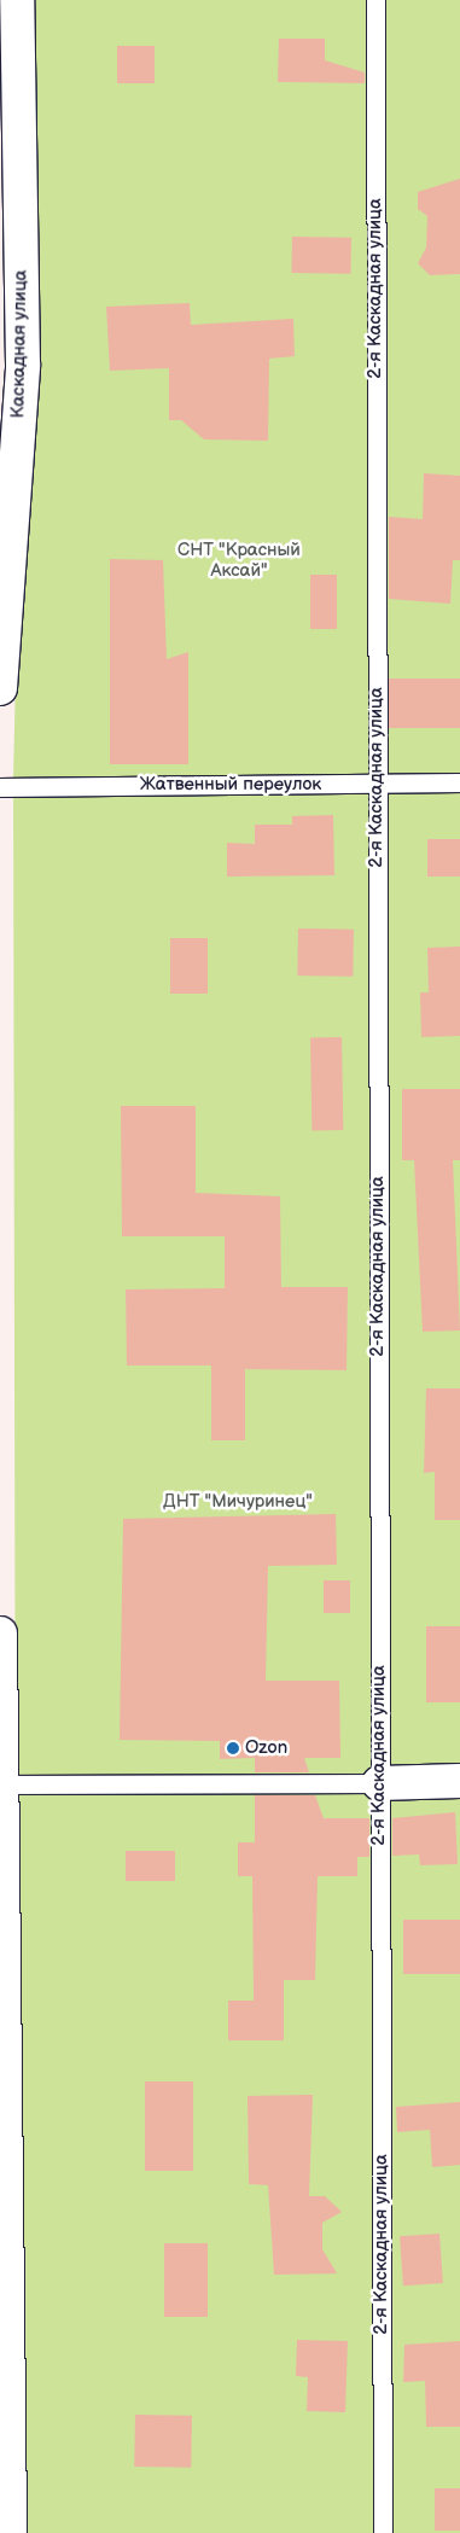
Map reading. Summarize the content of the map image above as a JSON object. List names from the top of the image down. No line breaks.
{"streets":{"street":["Каскадная улица"],"lane":["2-я Каскадная улица","Жатвенный переулок"]},"crossings":[["2-я Каскадная улица","Жатвенный переулок"]],"parks":["СНТ \"Красный Аксай\"","ДНТ \"Мичуринец\""],"places":["Ozon"]}
